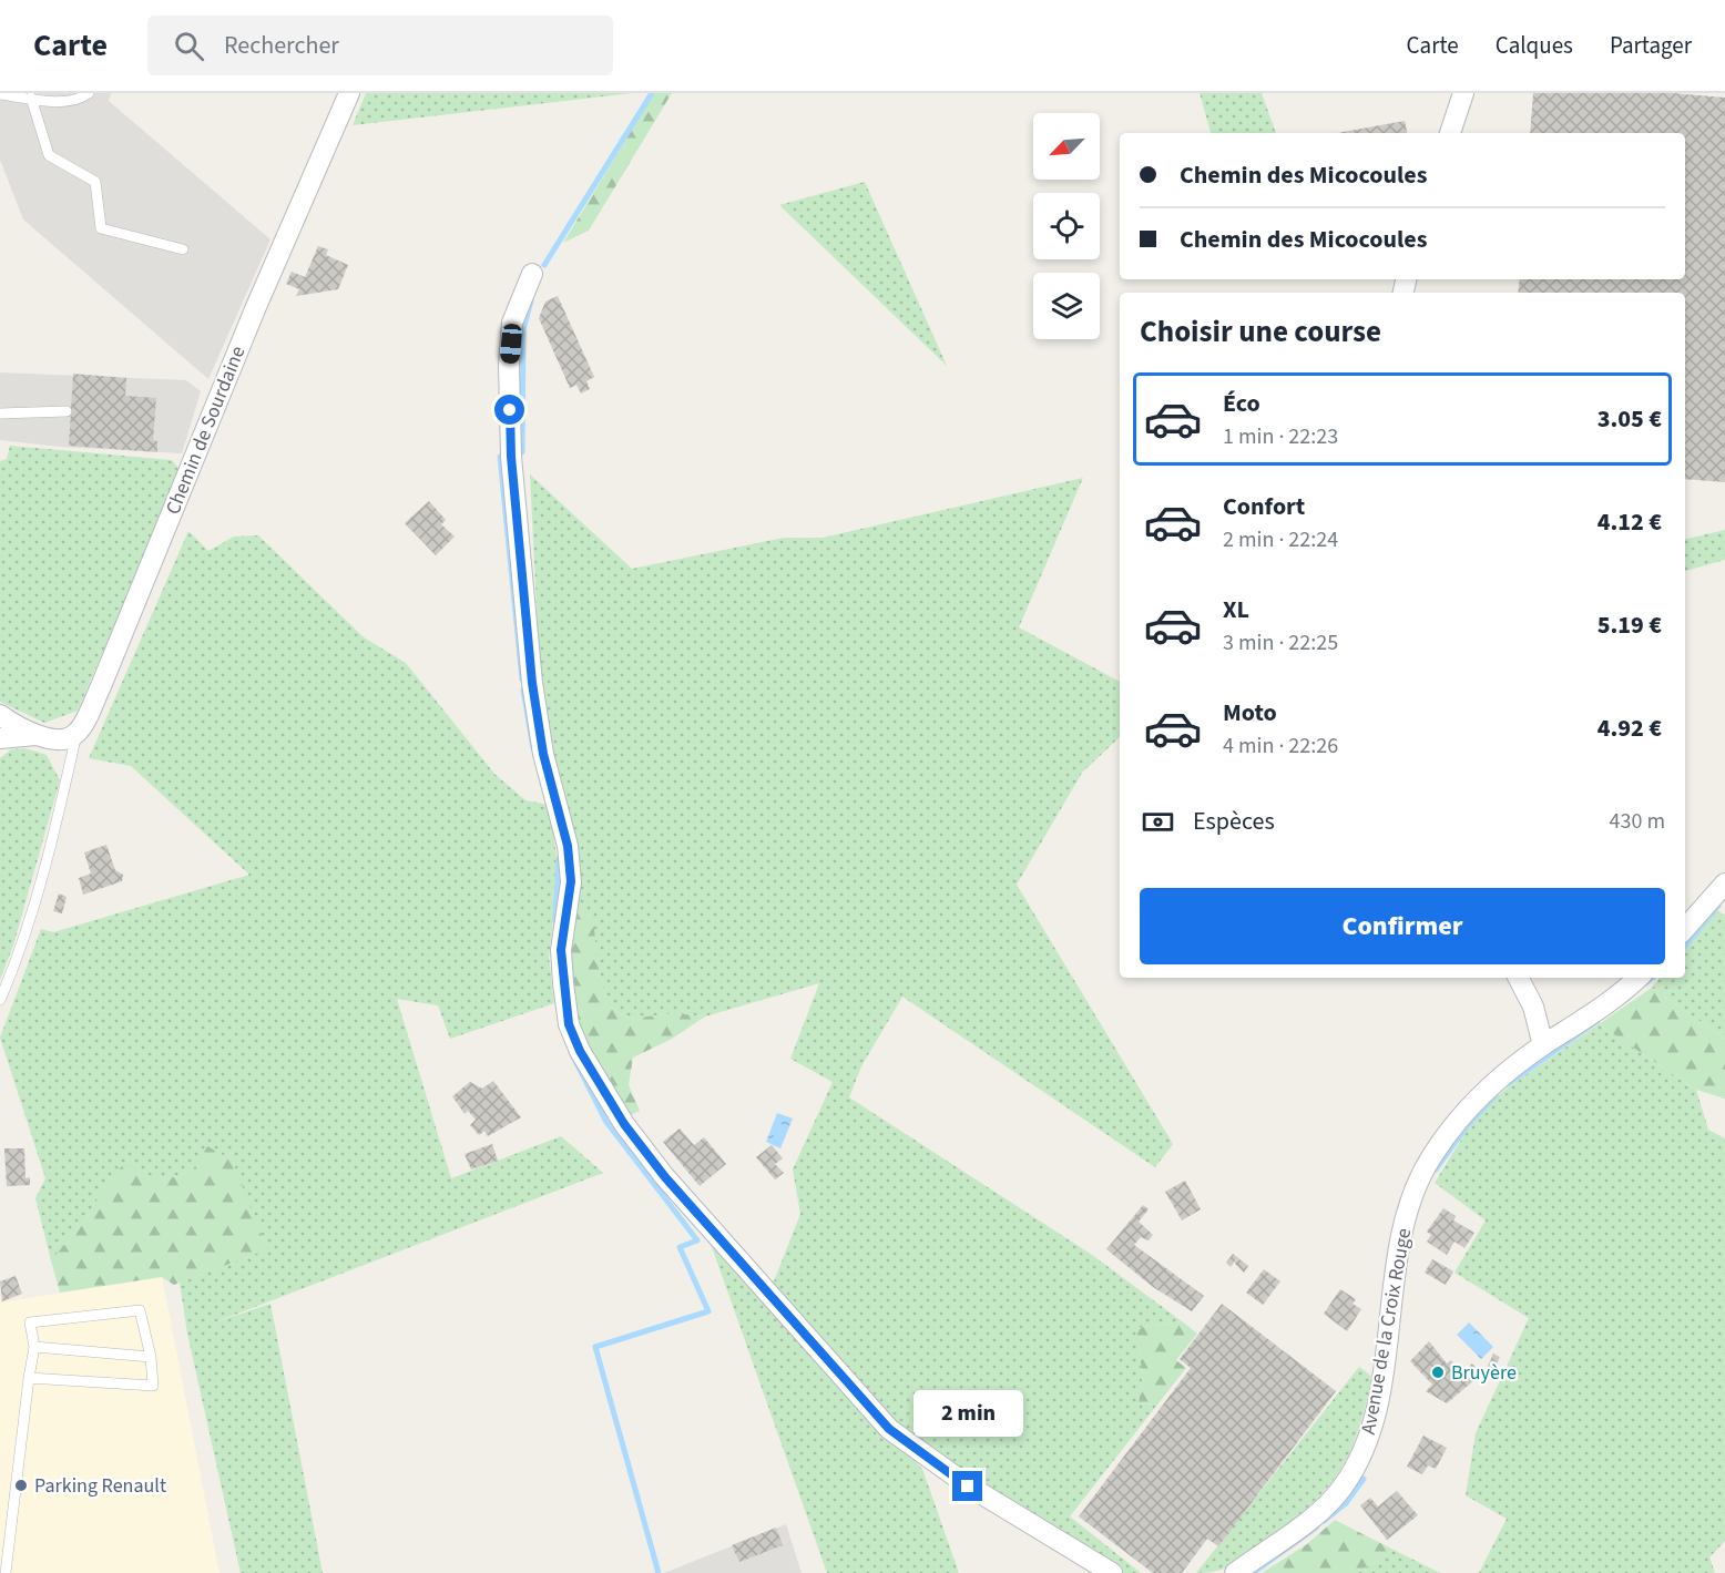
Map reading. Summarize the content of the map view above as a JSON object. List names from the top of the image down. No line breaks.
{"streets":{"street":["Chemin de Sourdaine","Avenue de la Croix Rouge"]},"places":["Bruyère","Parking Renault"],"north":"bottom left","page":{"header":"Carte","search":"Rechercher","nav":["Carte","Calques","Partager"],"banner":["Chemin des Micocoules","Chemin des Micocoules"],"heading":"Choisir une course","list":[{"name":"Éco","note":"1 min · 22:23","value":"3.05 €"},{"name":"Confort","note":"2 min · 22:24","value":"4.12 €"},{"name":"XL","note":"3 min · 22:25","value":"5.19 €"},{"name":"Moto","note":"4 min · 22:26","value":"4.92 €"}],"pay":["Espèces","430 m"],"buttons":"Confirmer","bubble":"2 min"}}
